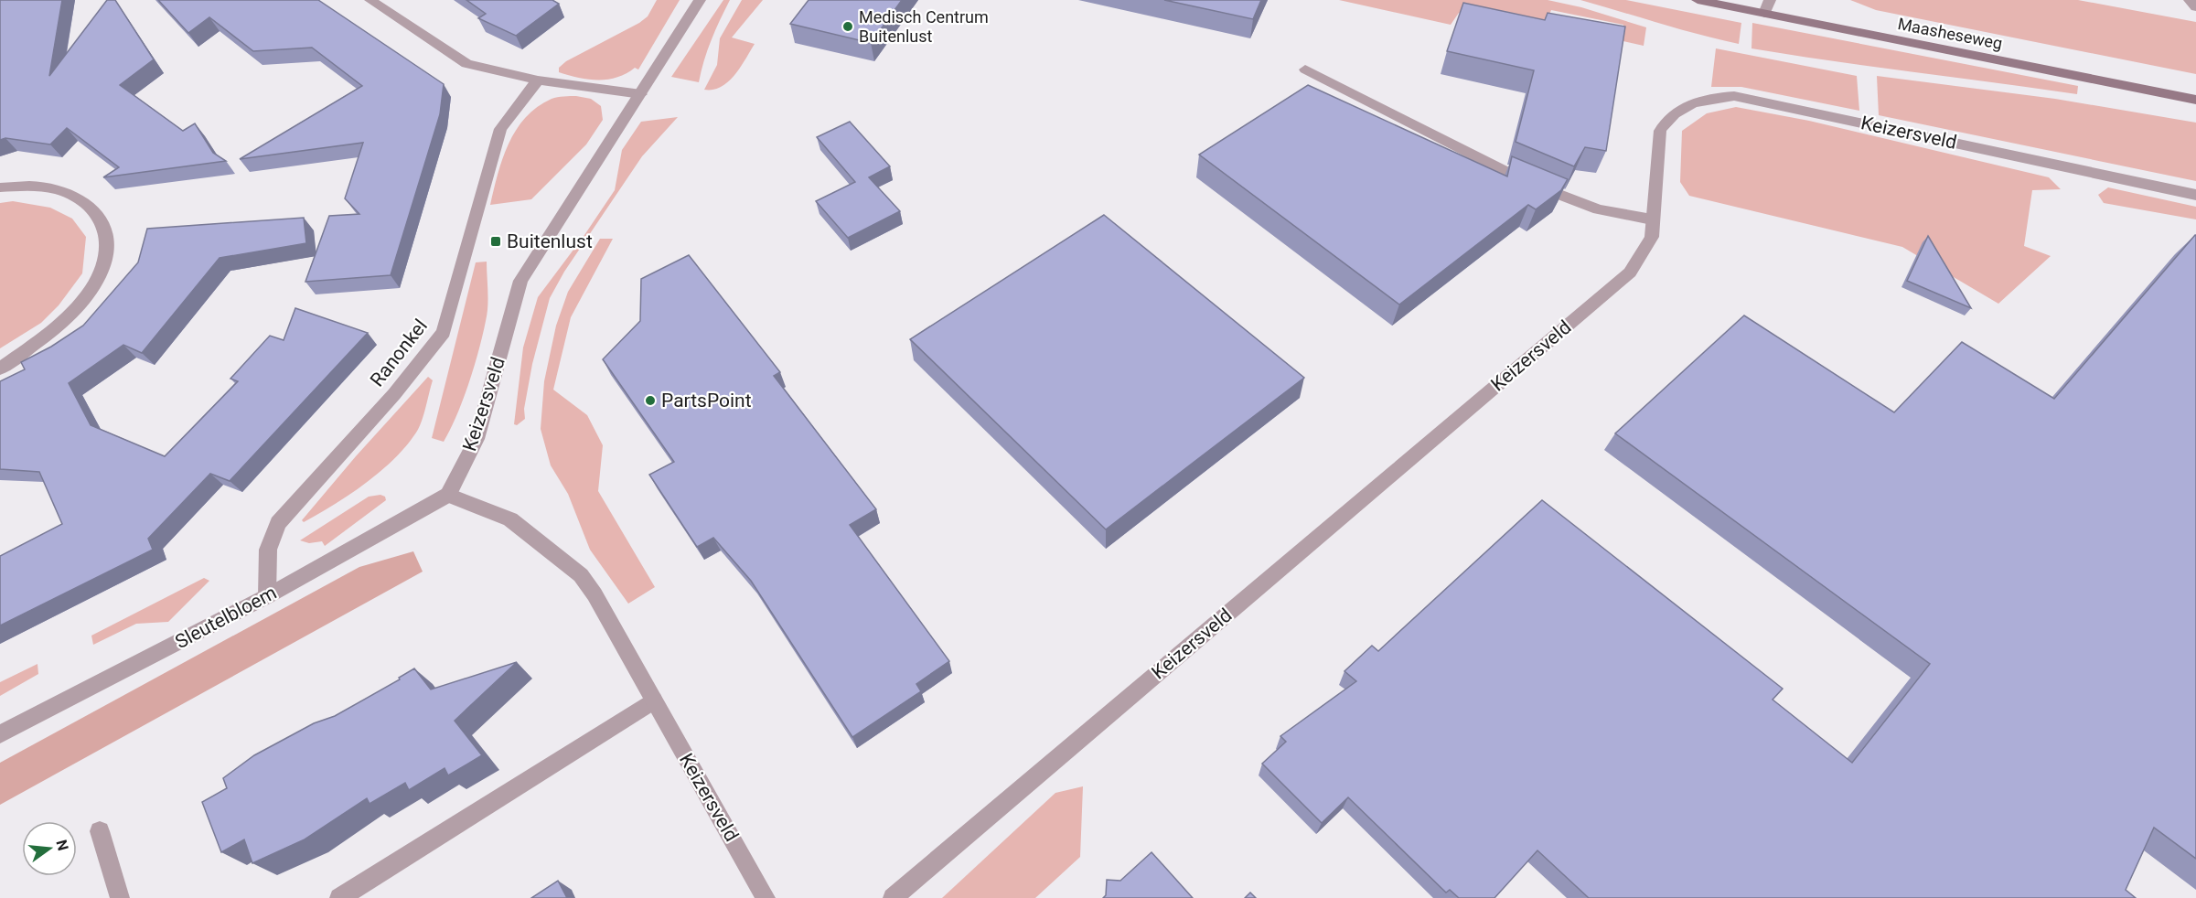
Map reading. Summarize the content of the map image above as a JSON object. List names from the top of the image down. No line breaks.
{"streets":{"main road":["Maasheseweg"],"street":["Keizersveld","Ranonkel","Sleutelbloem"]},"crossings":[["Keizersveld","Sleutelbloem"],["Ranonkel","Sleutelbloem"]],"places":{"other":["Medisch Centrum Buitenlust","PartsPoint"],"transit":["Buitenlust"]},"north":"right"}
